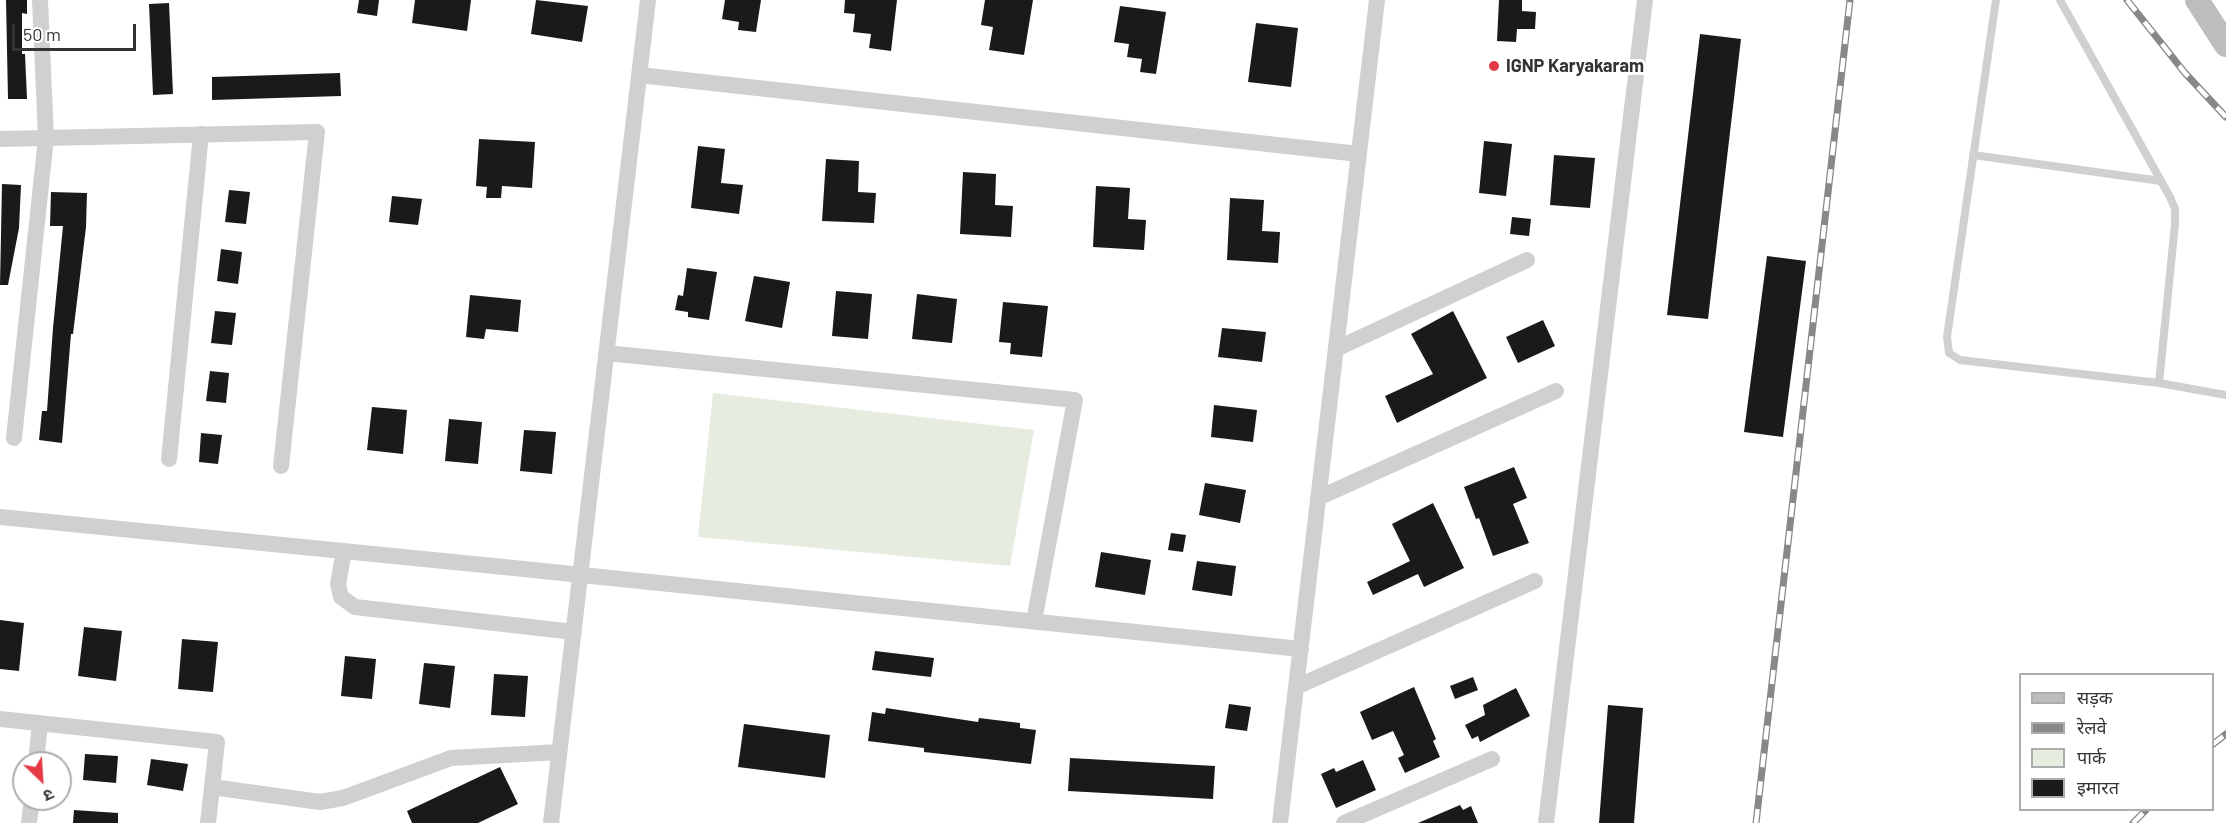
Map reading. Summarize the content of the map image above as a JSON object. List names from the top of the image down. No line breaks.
{"places":["IGNP Karyakaram"],"legend":["सड़क","रेलवे","पार्क","इमारत"],"scale_bar":"50 m","north":"bottom right"}
